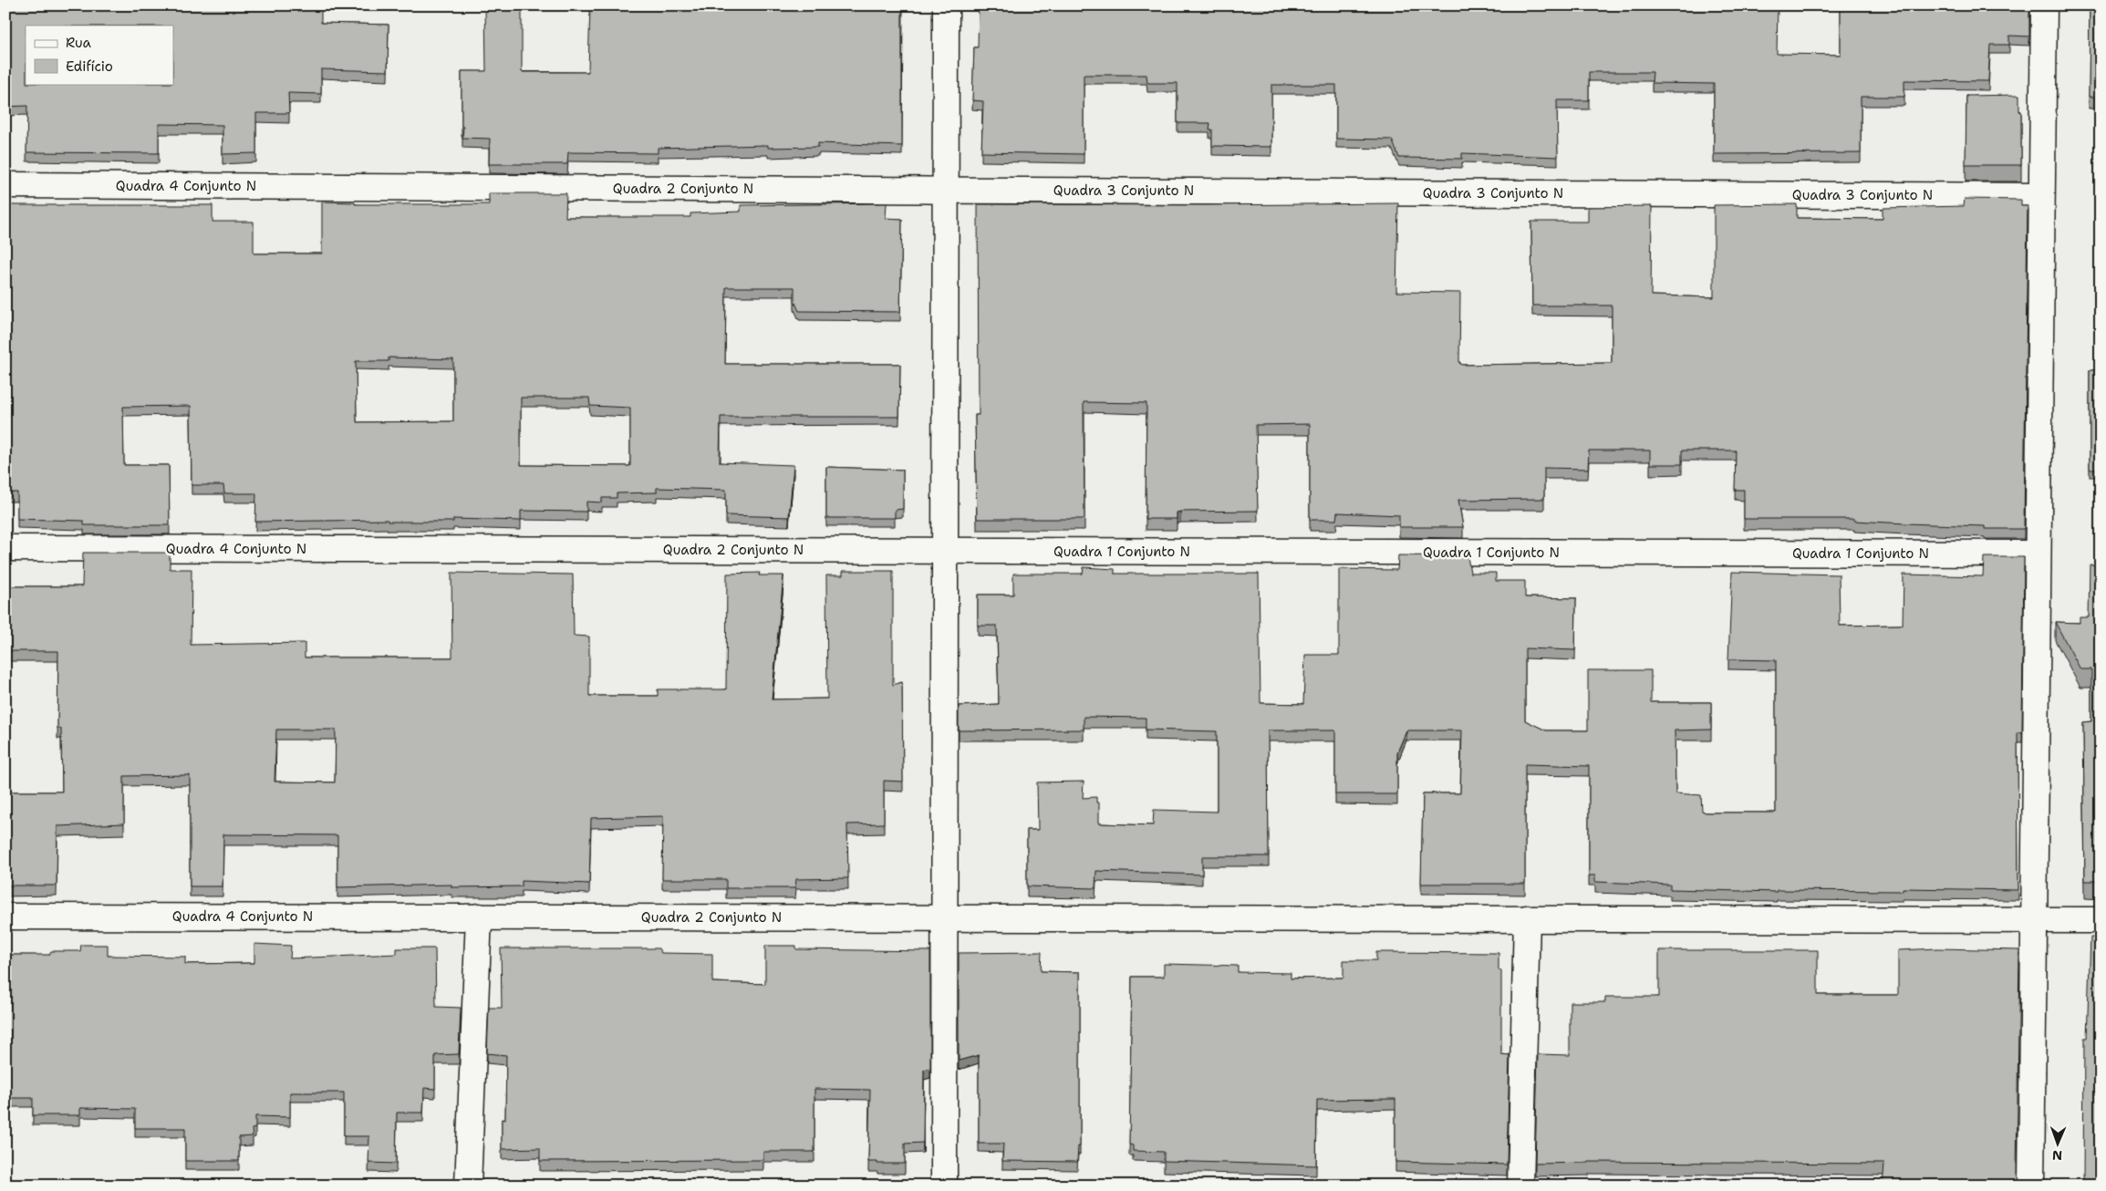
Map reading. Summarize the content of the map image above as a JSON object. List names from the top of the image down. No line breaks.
{"streets":{"street":["Quadra 4 Conjunto N","Quadra 2 Conjunto N","Quadra 3 Conjunto N","Quadra 1 Conjunto N"]},"crossings":[["Quadra 4 Conjunto N","Quadra 2 Conjunto N"],["Quadra 2 Conjunto N","Quadra 3 Conjunto N"],["Quadra 2 Conjunto N","Quadra 1 Conjunto N"]],"legend":["Rua","Edifício"],"north":"bottom"}
